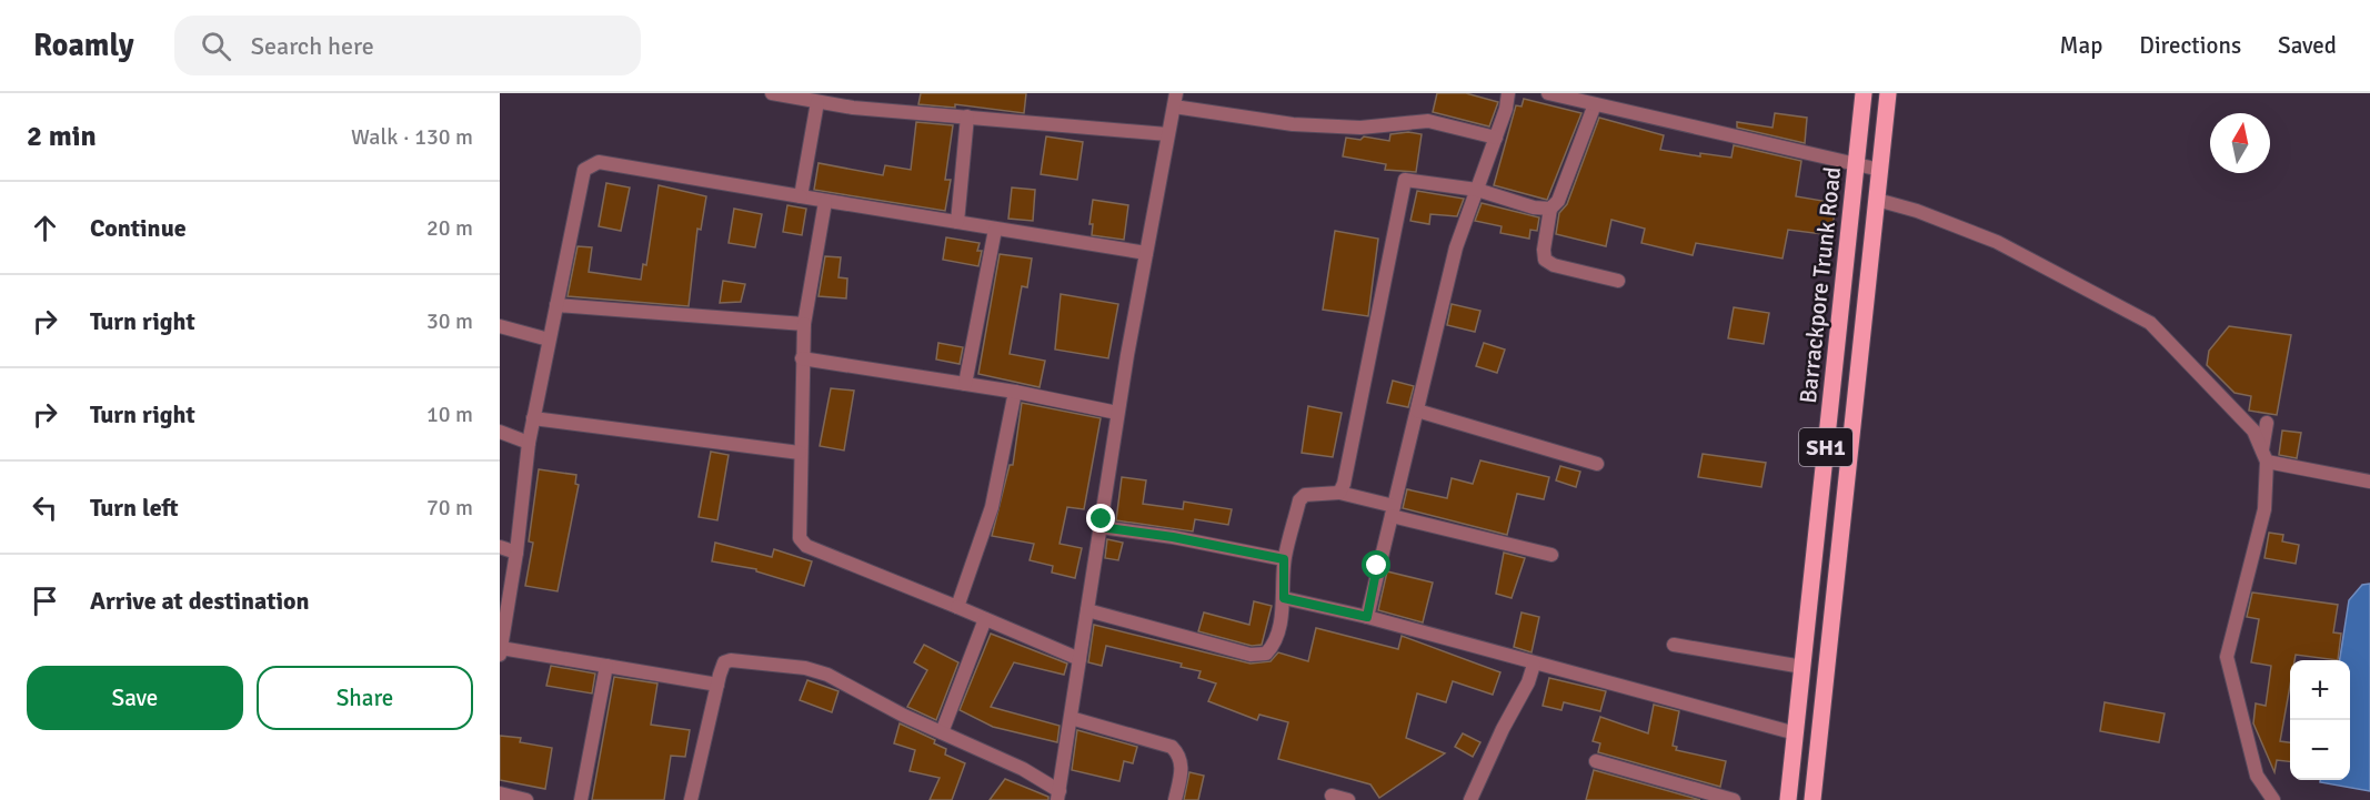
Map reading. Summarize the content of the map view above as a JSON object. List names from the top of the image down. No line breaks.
{"streets":{"main road":["Barrackpore Trunk Road","SH1"]},"north":"top","page":{"header":"Roamly","search":"Search here","nav":["Map","Directions","Saved"],"heading":["2 min","Walk · 130 m"],"list":[["Continue","20 m"],["Turn right","30 m"],["Turn right","10 m"],["Turn left","70 m"],"Arrive at destination"],"buttons":["Save","Share"],"map_buttons":["+","−"]}}
